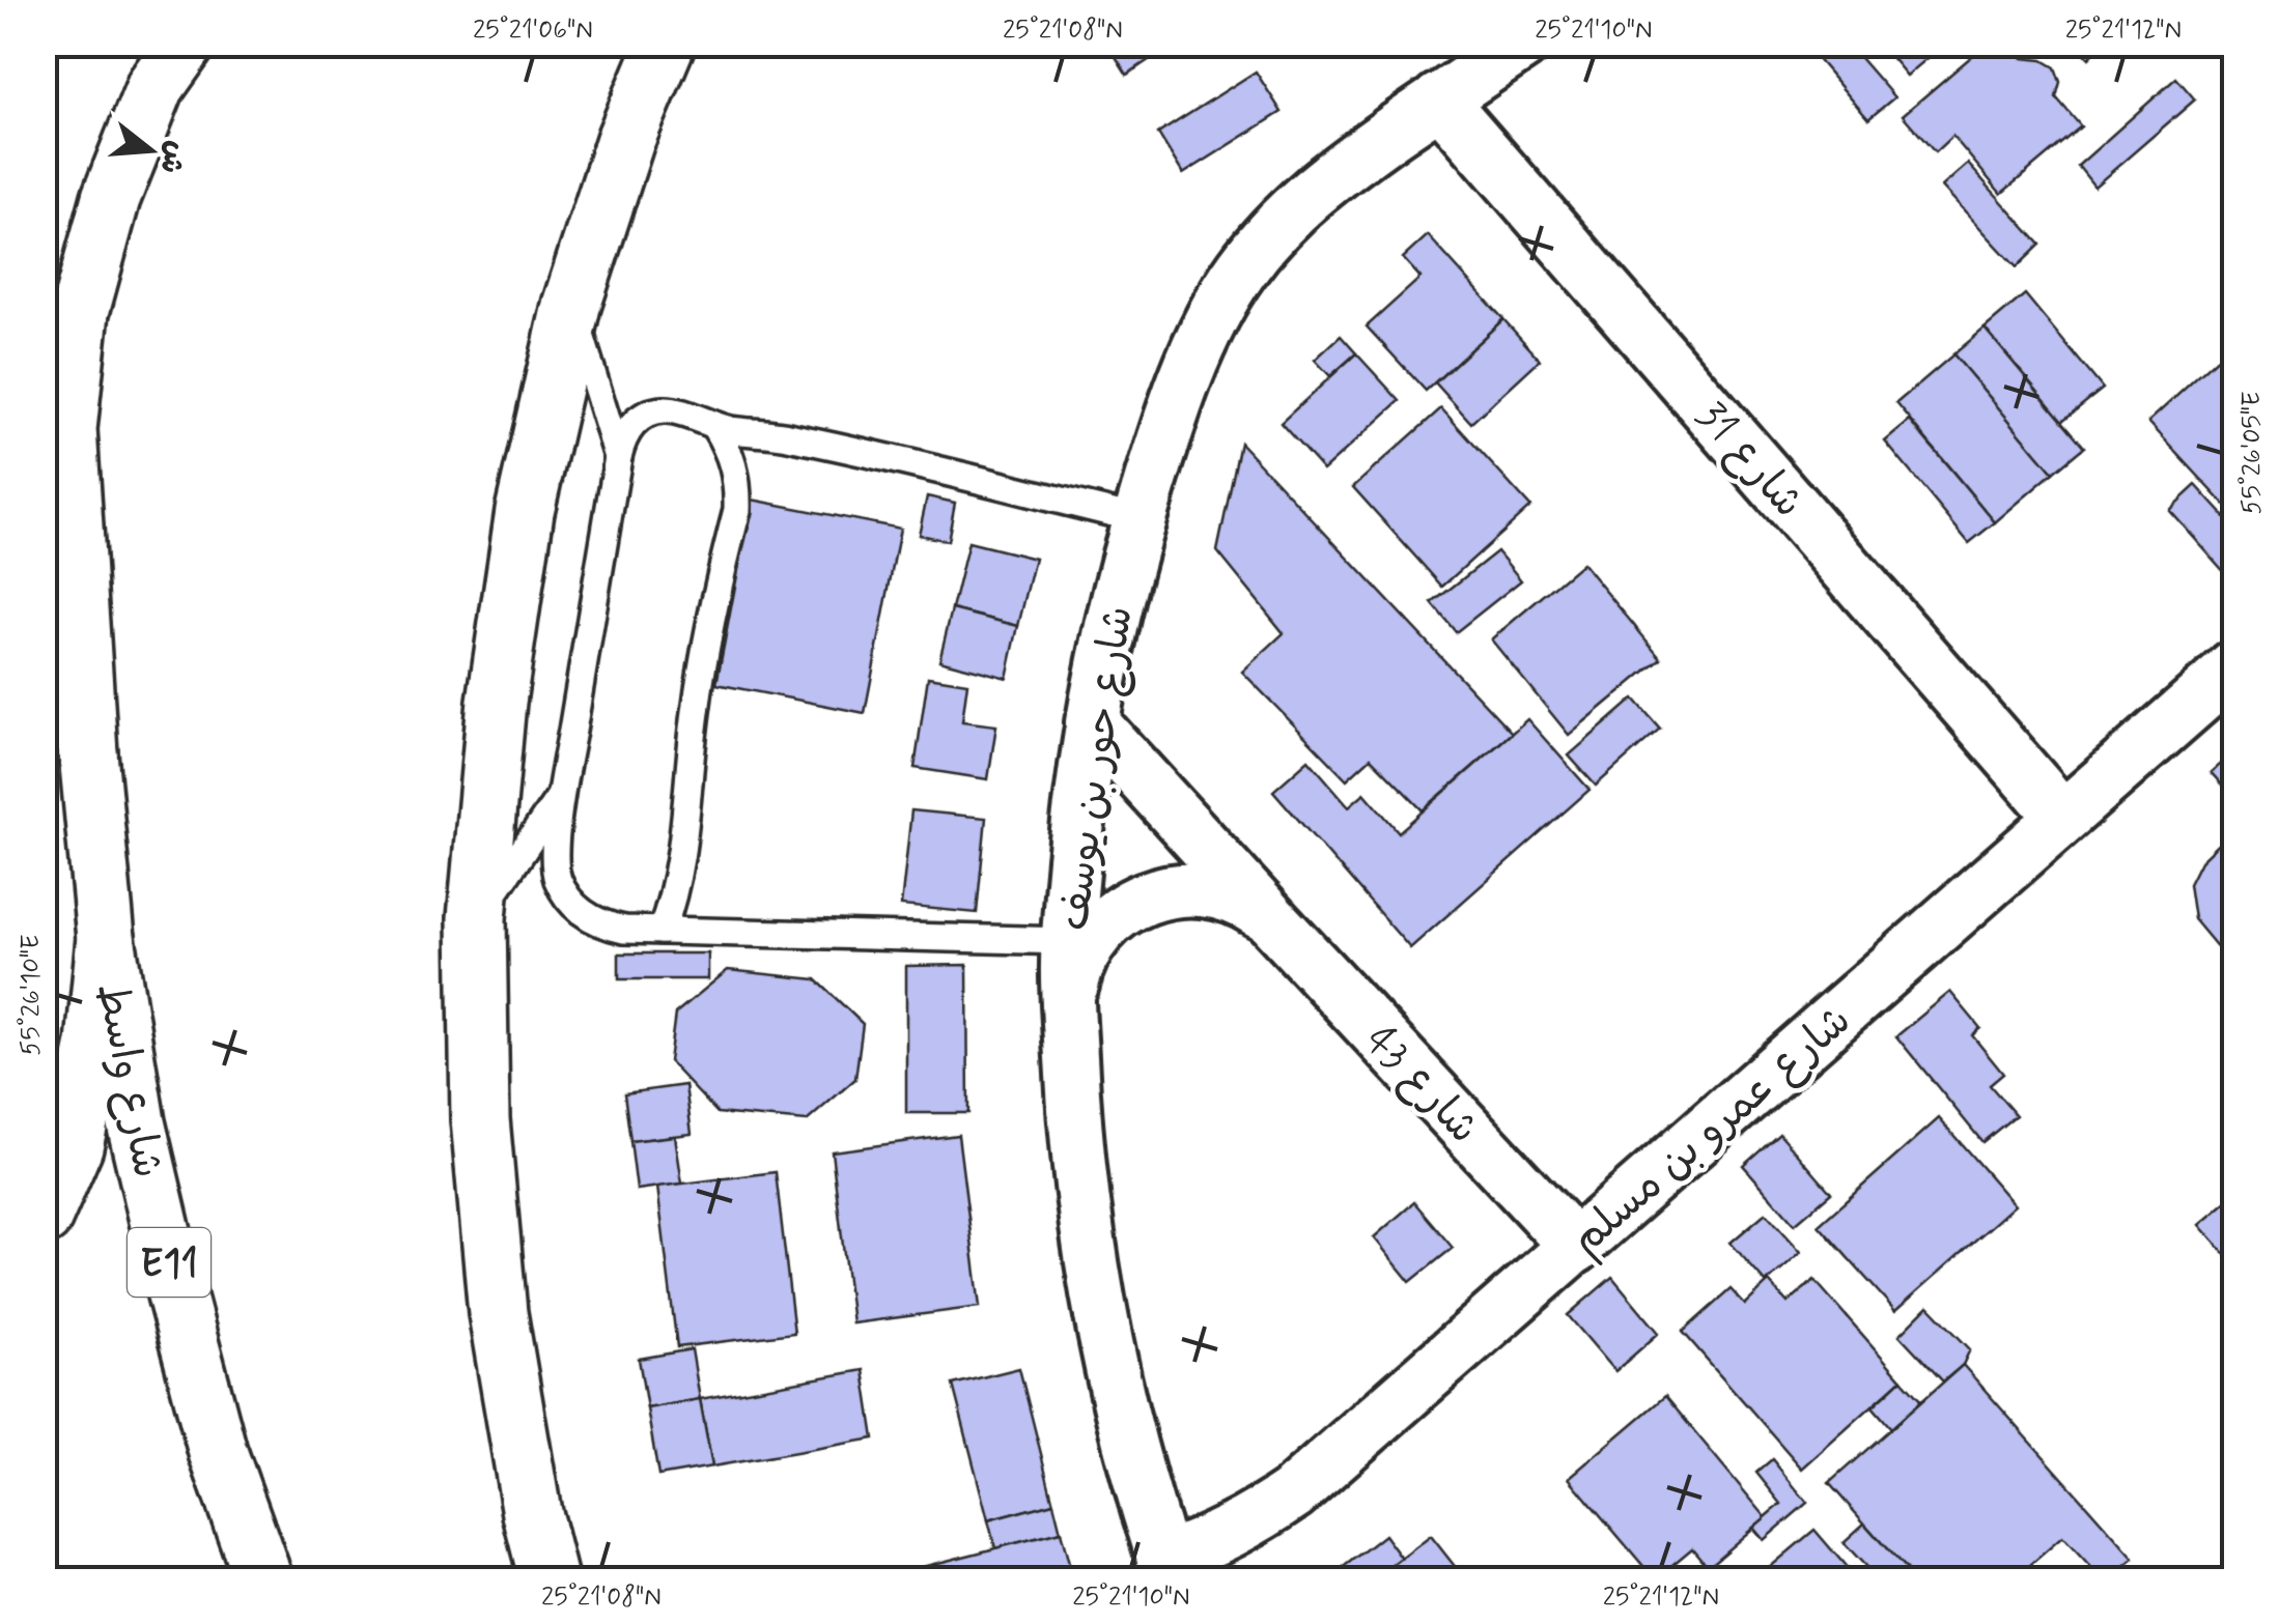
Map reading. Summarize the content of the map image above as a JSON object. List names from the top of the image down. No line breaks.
{"streets":{"main road":["شارع واسط","E11"],"street":["شارع 31","شارع حور بن يوسف","شارع 43","شارع عمرو بن مسلم"]},"crossings":[["شارع 31","شارع حور بن يوسف"],["شارع 31","شارع عمرو بن مسلم"],["شارع حور بن يوسف","شارع 43"],["شارع حور بن يوسف","شارع عمرو بن مسلم"],["شارع 43","شارع عمرو بن مسلم"]],"north":"right","coordinates":["25°21'06\"N","25°21'08\"N","25°21'10\"N","25°21'12\"N","55°26'05\"E","55°26'10\"E"]}
